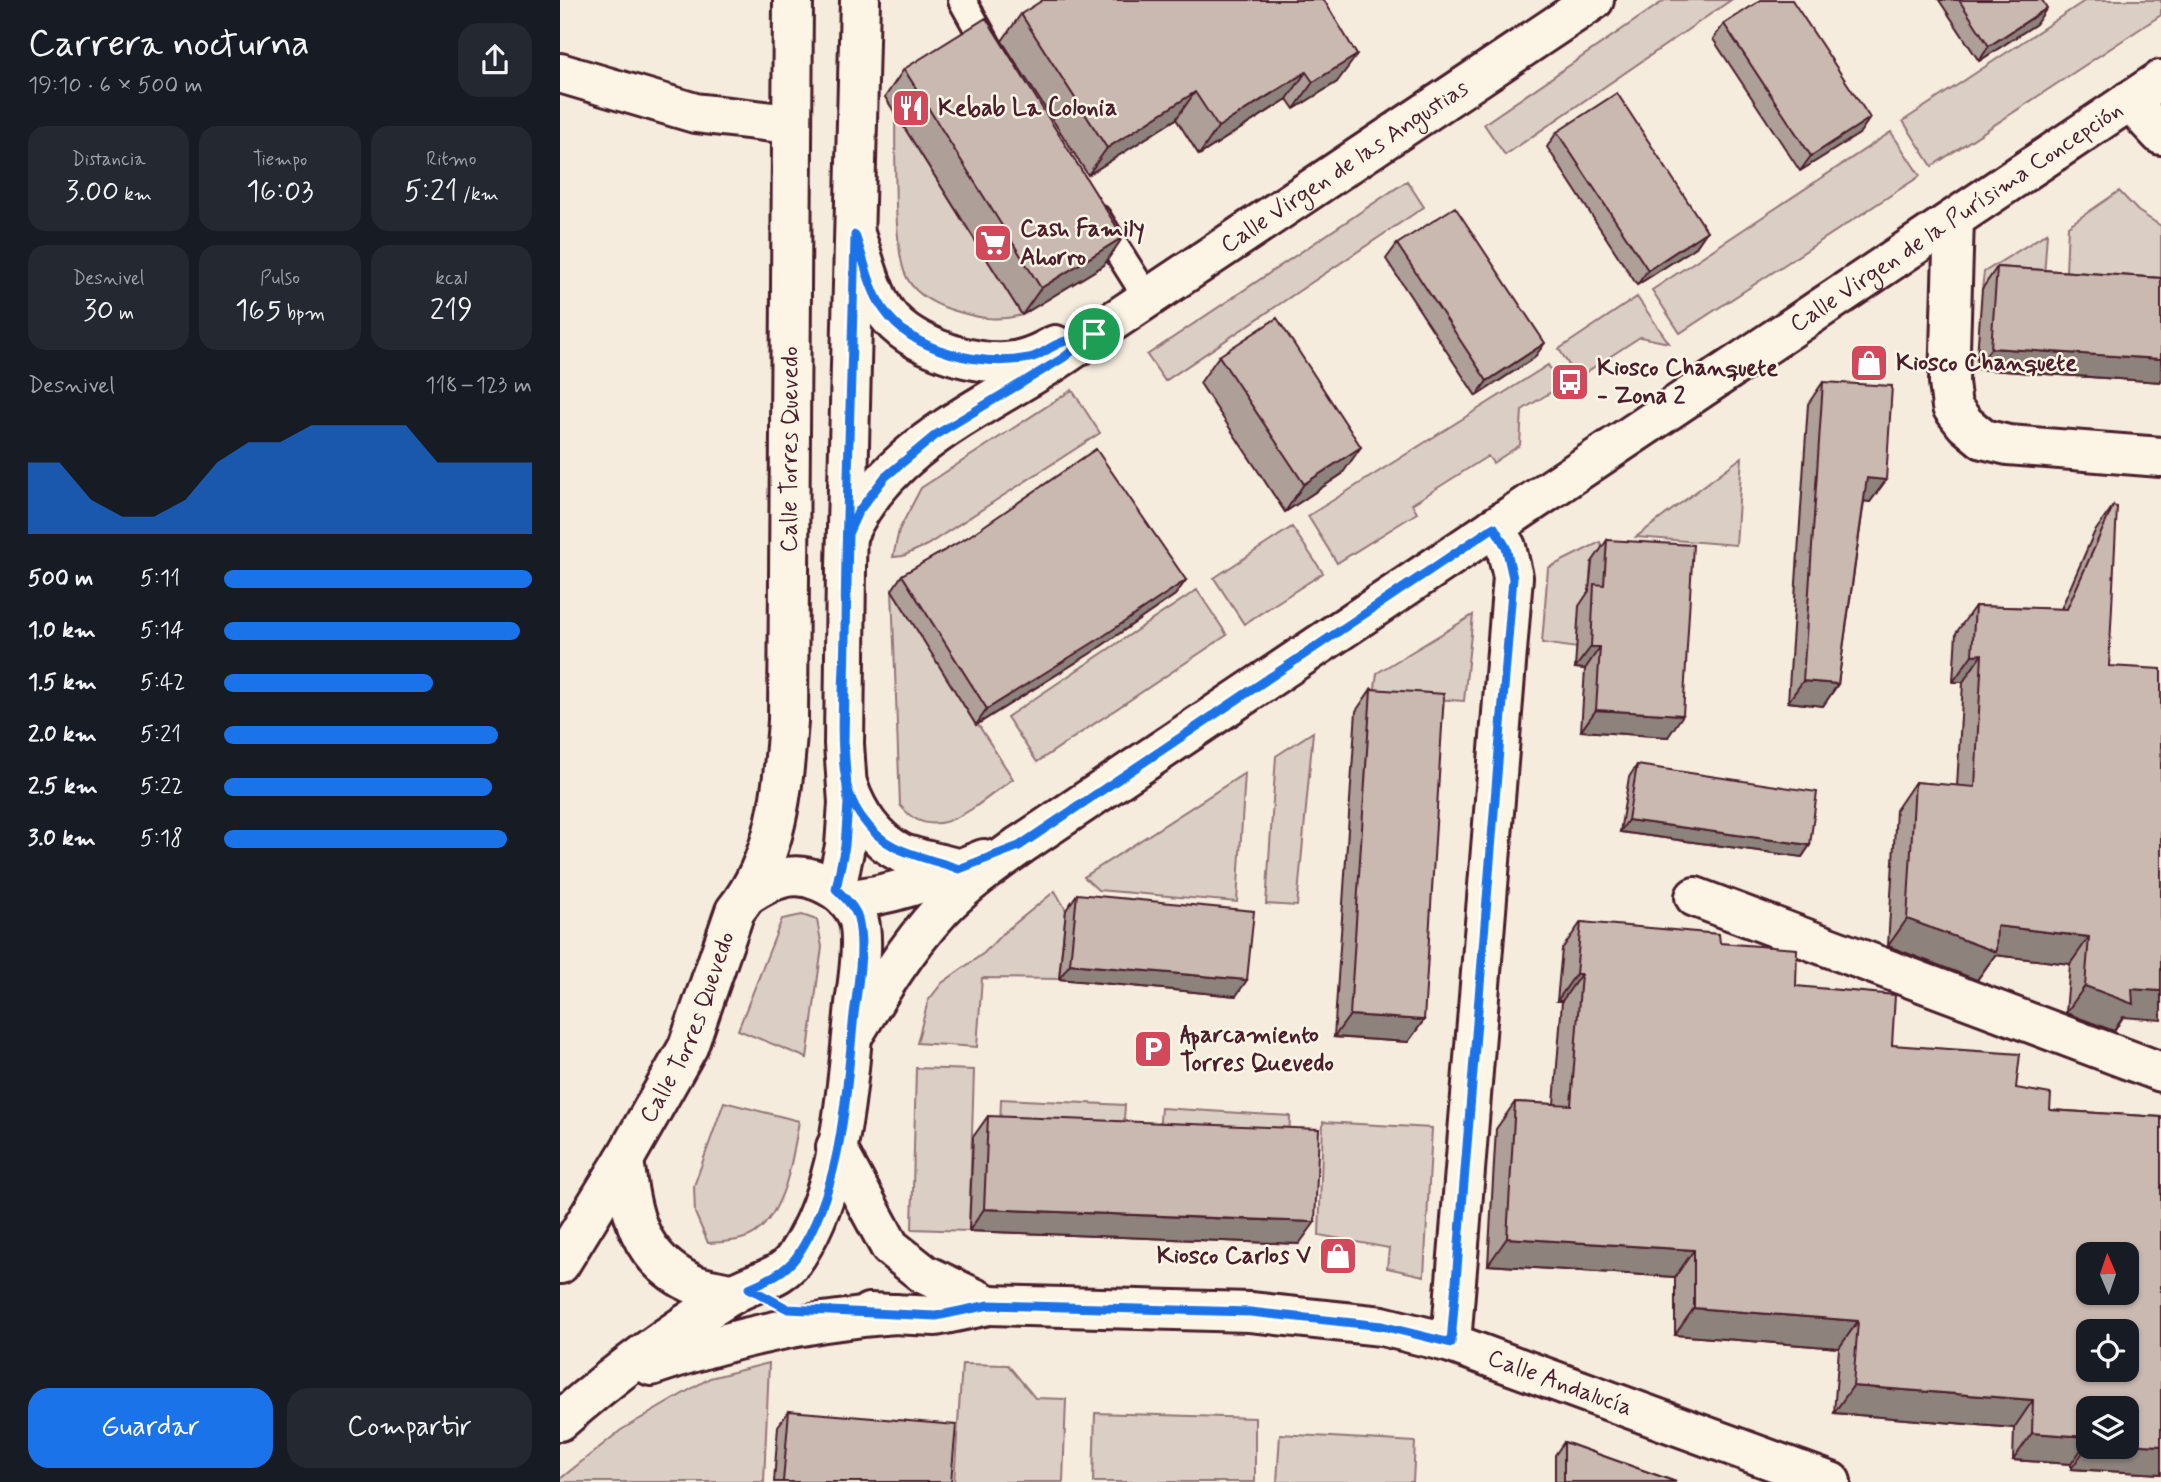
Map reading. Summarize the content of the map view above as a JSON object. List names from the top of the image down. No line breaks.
{"streets":{"street":["Calle Virgen de las Angustias","Calle Virgen de la Purísima Concepción","Calle Torres Quevedo","Calle Andalucía"]},"places":{"restaurant":["Kebab La Colonia"],"supermarket":["Cash Family Ahorro"],"shop":["Kiosco Chanquete","Kiosco Carlos V"],"bus stop":["Kiosco Chanquete - Zona 2"],"parking":["Aparcamiento Torres Quevedo"]},"north":"top","page":{"heading":["Carrera nocturna","19:10 · 6 × 500 m"],"stats":[["Distancia","3.00 km"],["Tiempo","16:03"],["Ritmo","5:21 /km"],["Desnivel","30 m"],["Pulso","165 bpm"],["kcal","219"]],"chart":["Desnivel","118–123 m"],"list":[{"name":"500 m","note":"5:11"},{"name":"1.0 km","note":"5:14"},{"name":"1.5 km","note":"5:42"},{"name":"2.0 km","note":"5:21"},{"name":"2.5 km","note":"5:22"},{"name":"3.0 km","note":"5:18"}],"buttons":["Guardar","Compartir"]}}
